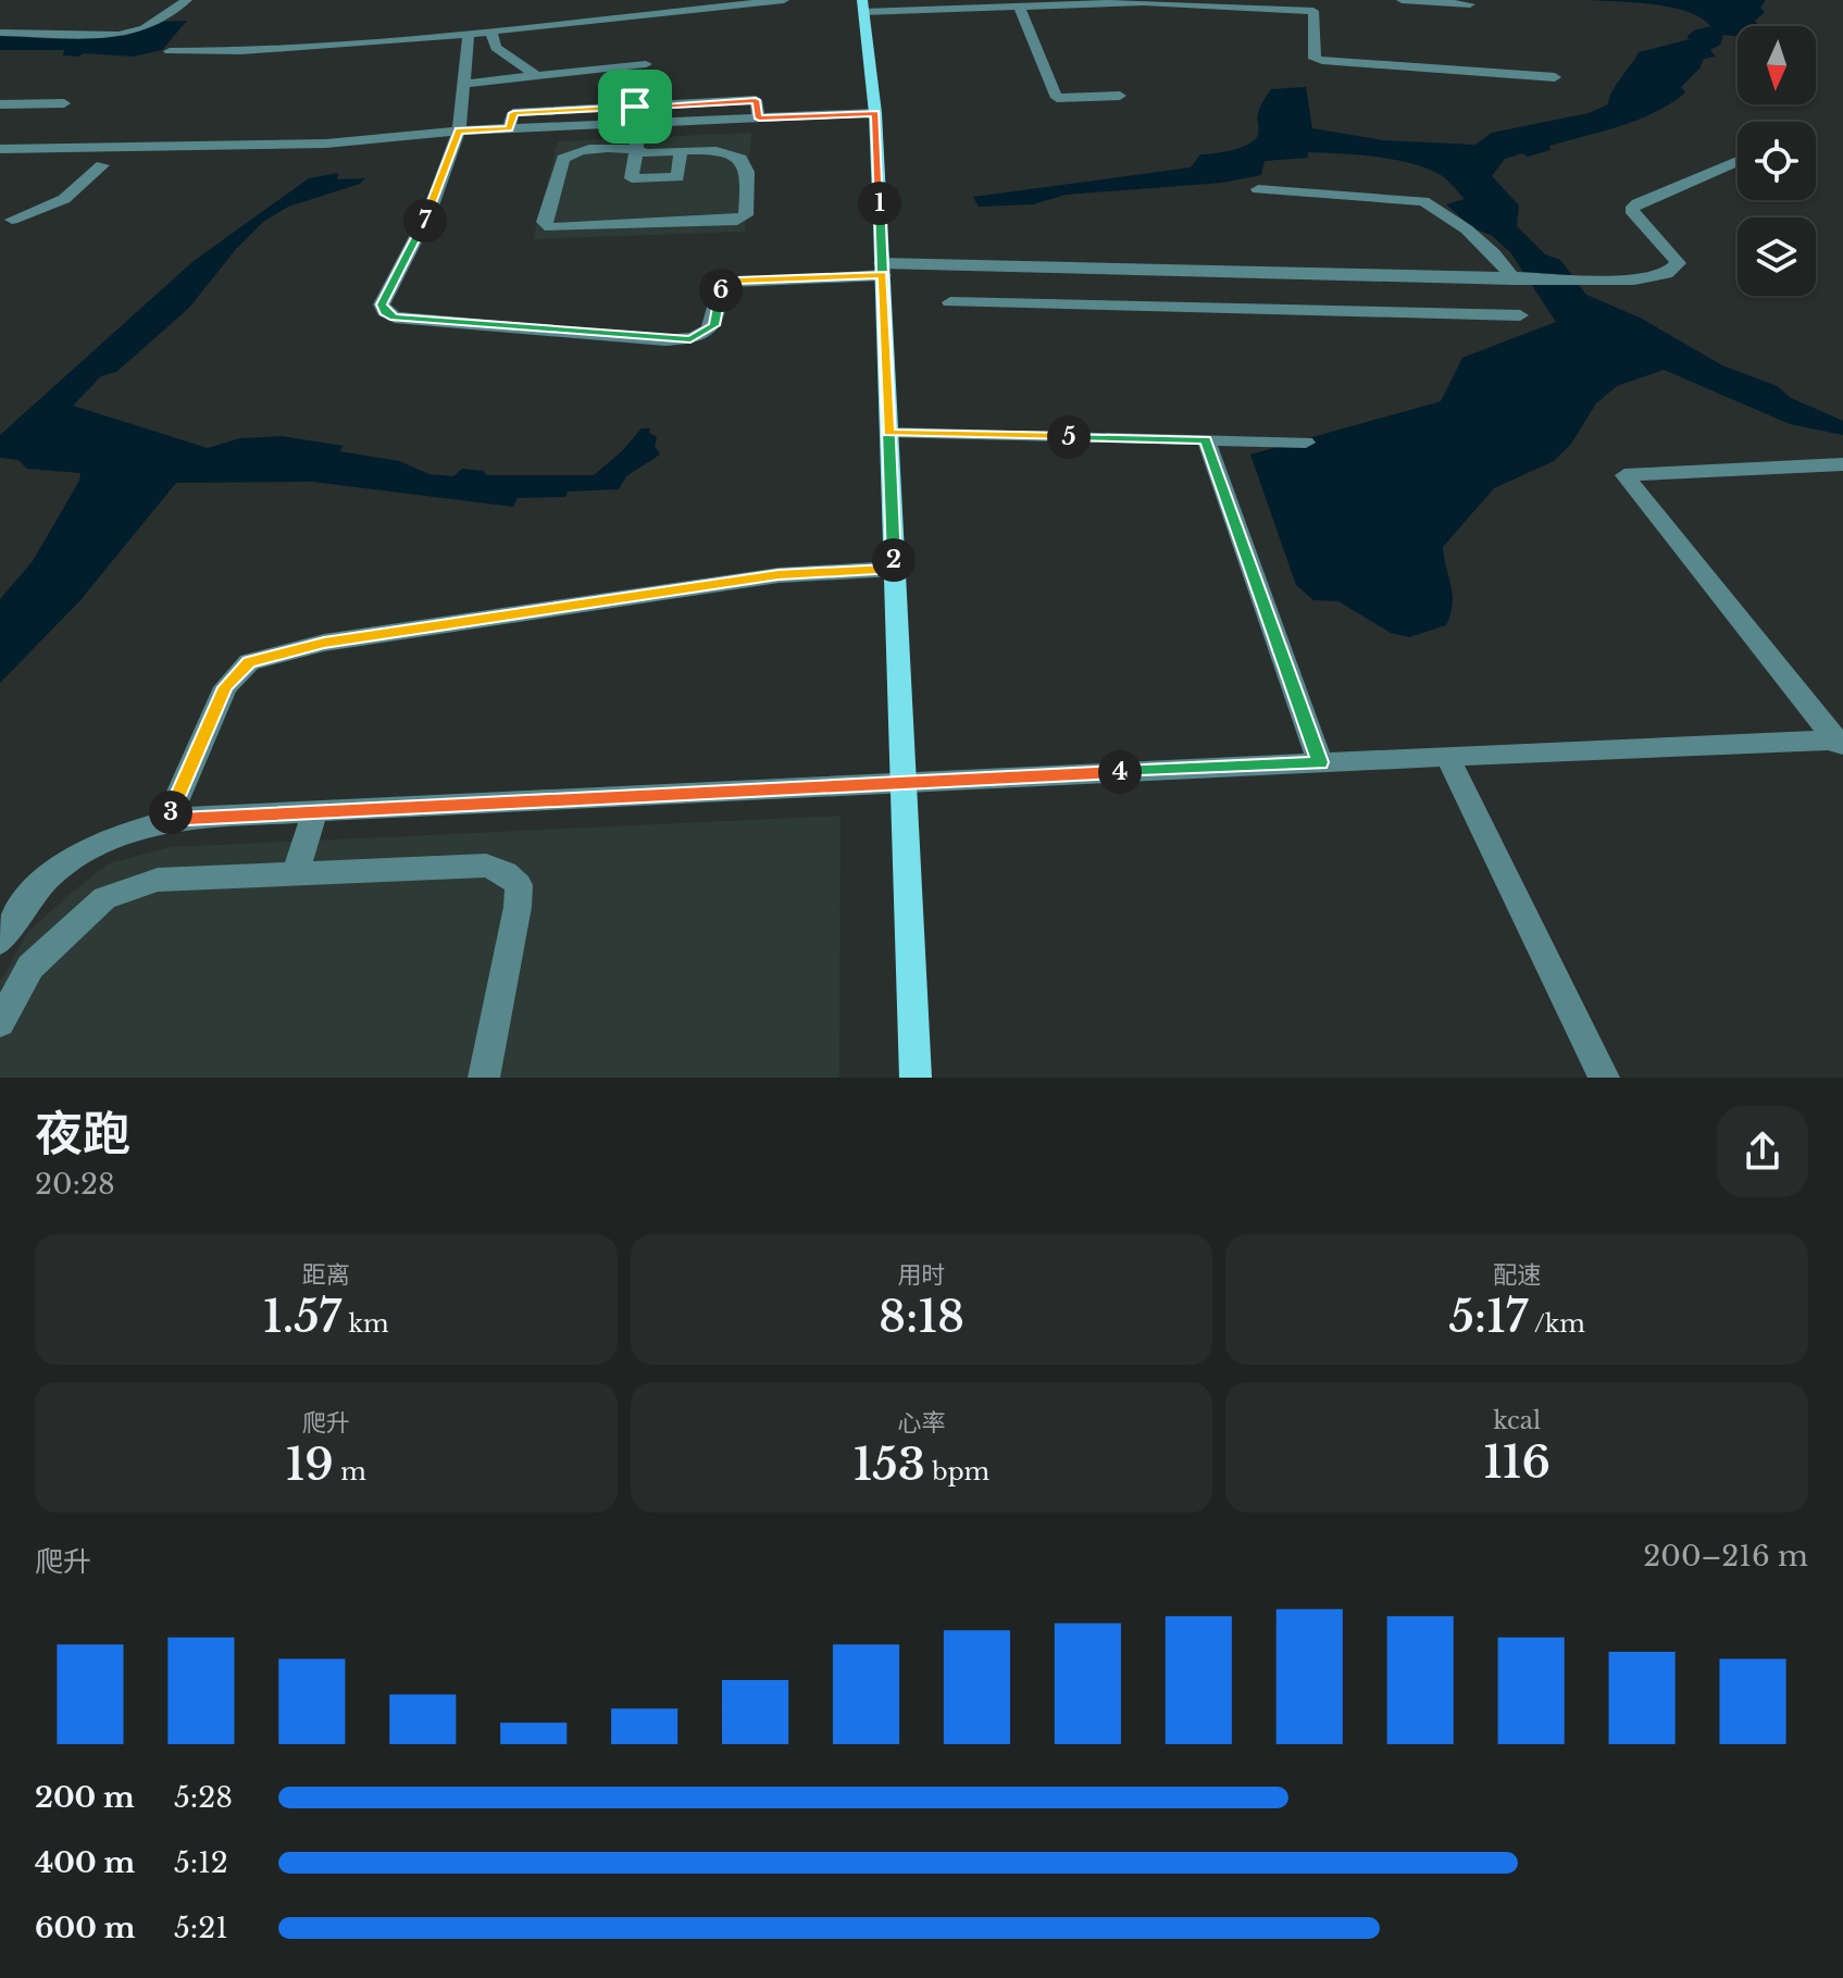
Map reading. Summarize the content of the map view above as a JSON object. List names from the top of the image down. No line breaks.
{"north":"bottom","page":{"pins":["1","7","6","5","2","4","3"],"heading":["夜跑","20:28"],"stats":[["距离","1.57 km"],["用时","8:18"],["配速","5:17 /km"],["爬升","19 m"],["心率","153 bpm"],["kcal","116"]],"chart":["爬升","200–216 m"],"list":[{"name":"200 m","note":"5:28"},{"name":"400 m","note":"5:12"},{"name":"600 m","note":"5:21"}]}}
